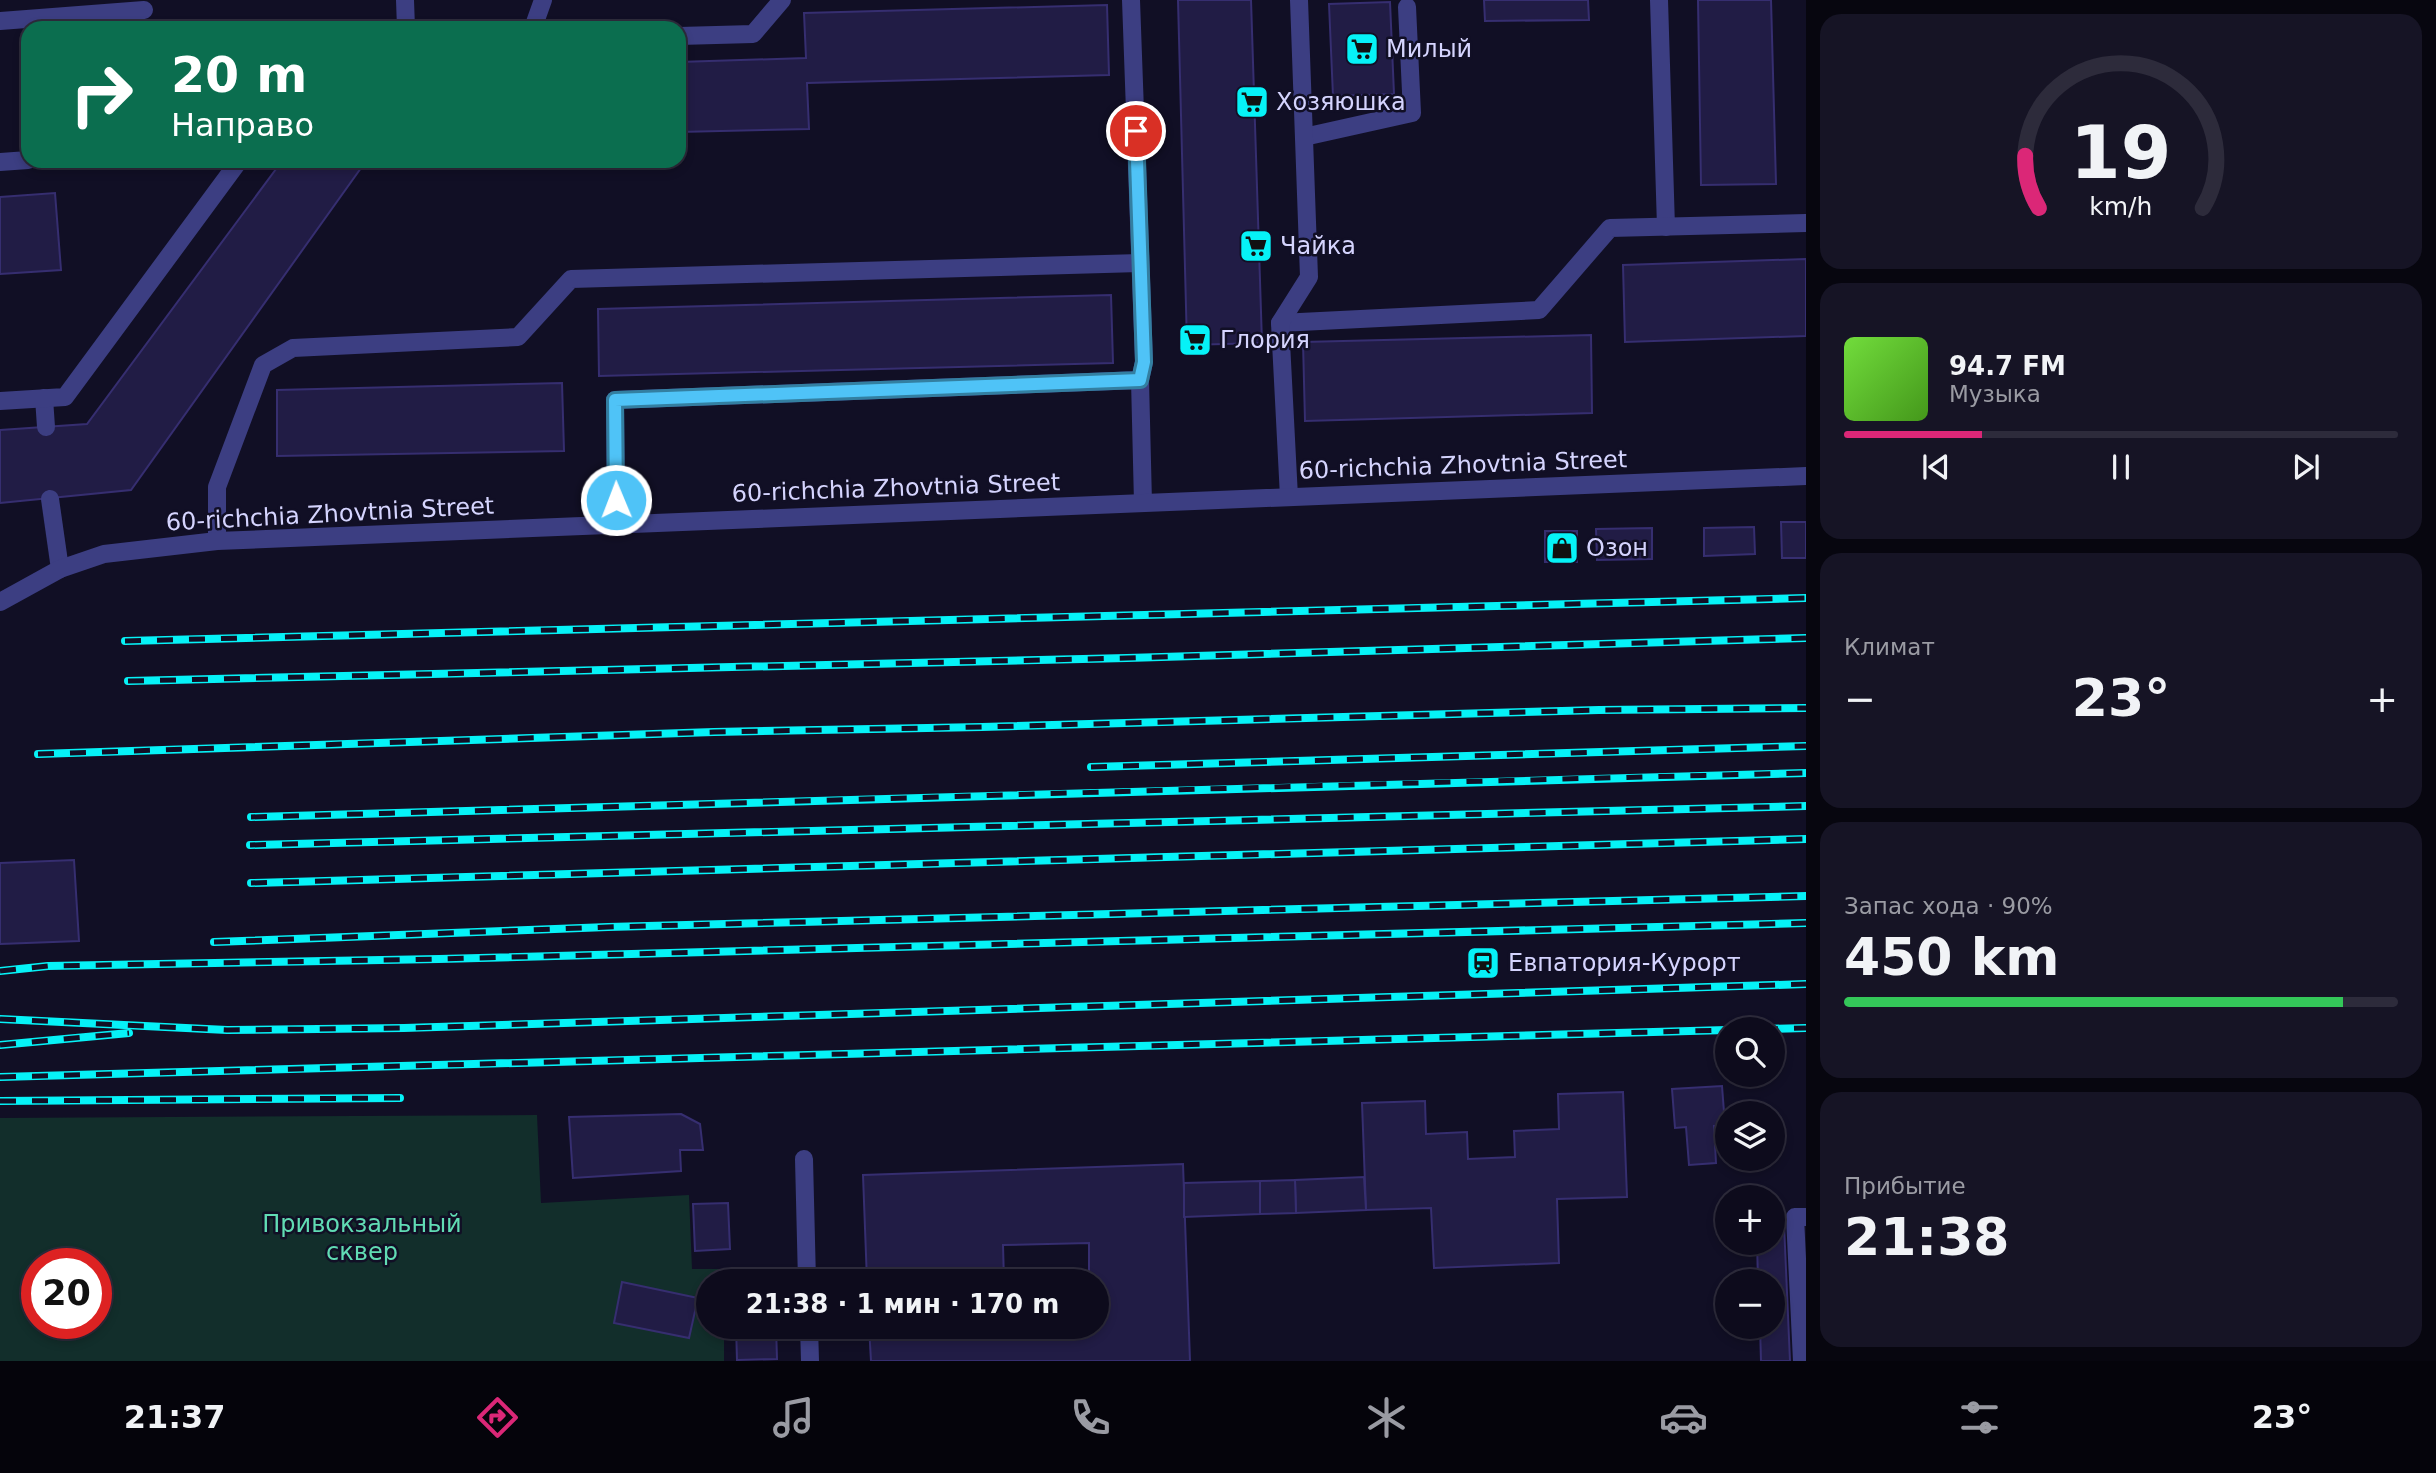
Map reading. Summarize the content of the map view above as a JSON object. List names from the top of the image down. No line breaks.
{"streets":{"street":["60-richchia Zhovtnia Street"]},"parks":["Привокзальный сквер"],"places":{"supermarket":["Милый","Хозяюшка","Чайка","Глория"],"shop":["Озон"],"station":["Евпатория-Курорт"]},"page":{"turn":["20 m","Направо"],"song":["94.7 FM","Музыка"],"tile":["Климат",["Запас хода · 90%","450 km"],["Прибытие","21:38"]],"heat":["−","23°","+"],"map_buttons":["+","−"],"limit":"20","trip":"21:38 · 1 мин · 170 m","tabs":["21:37","23°"],"gauge":["19","km/h"]}}
